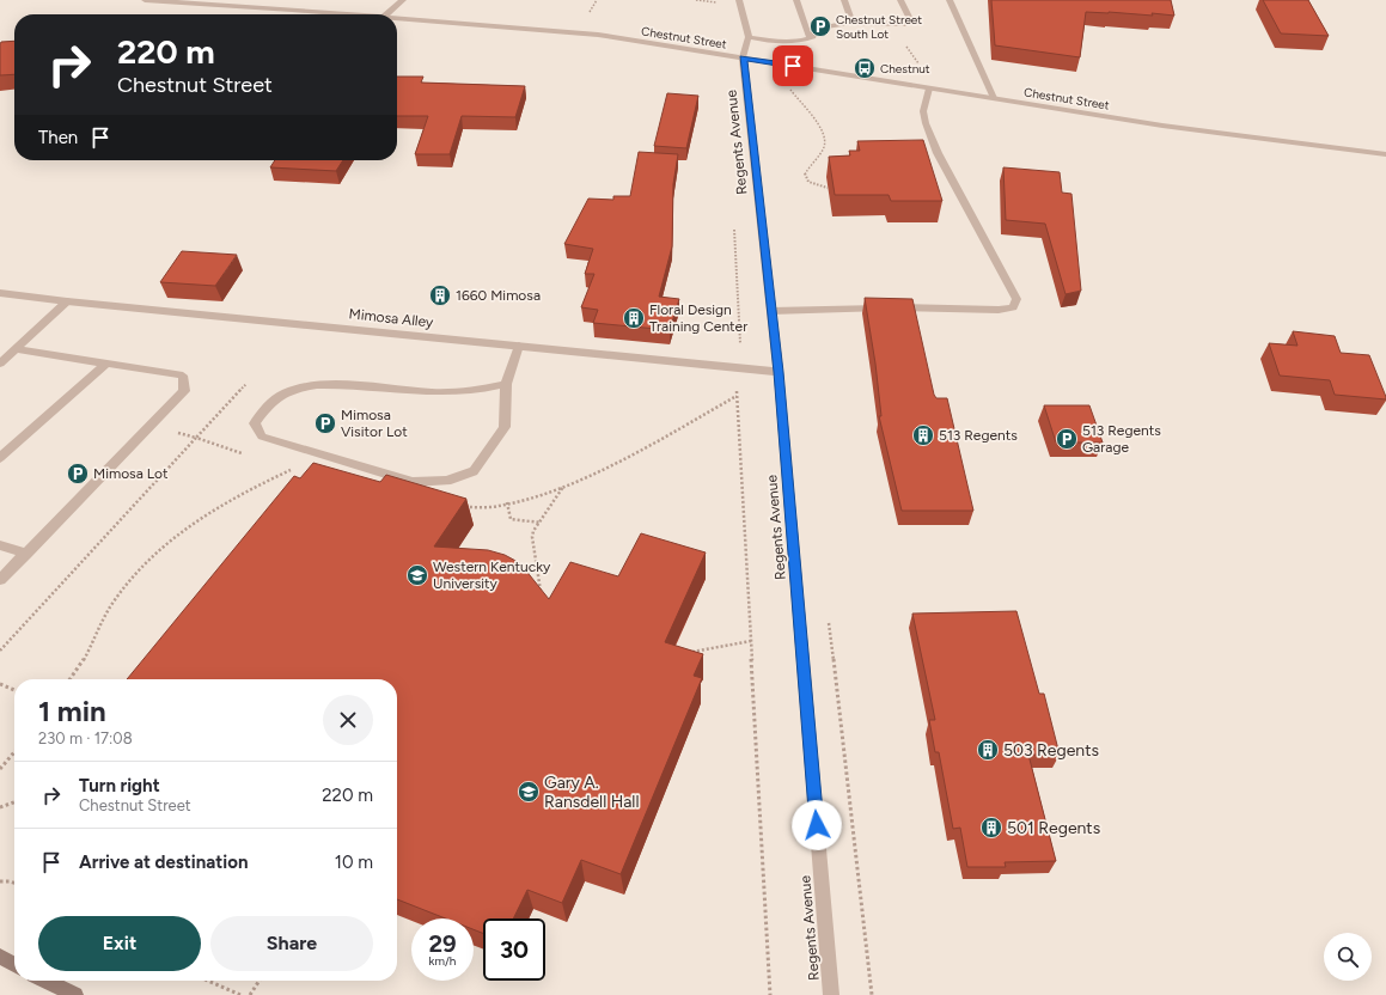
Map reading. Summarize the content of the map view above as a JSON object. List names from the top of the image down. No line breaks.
{"streets":{"street":["Chestnut Street","Regents Avenue","Mimosa Alley"]},"crossings":[["Chestnut Street","Regents Avenue"],["Regents Avenue","Mimosa Alley"]],"places":{"parking":["Chestnut Street South Lot","Mimosa Visitor Lot","513 Regents Garage","Mimosa Lot"],"bus stop":["Chestnut"],"building":["1660 Mimosa","Floral Design Training Center","513 Regents","503 Regents","501 Regents"],"school or university":["Western Kentucky University","Gary A. Ransdell Hall"]},"page":{"turn":["220 m","Chestnut Street"],"then":"Then","heading":["1 min","230 m · 17:08"],"list":[{"name":"Turn right","note":"Chestnut Street","value":"220 m"},{"name":"Arrive at destination","value":"10 m"}],"buttons":["Exit","Share"],"speed":"29 km/h","limit":"30"}}
